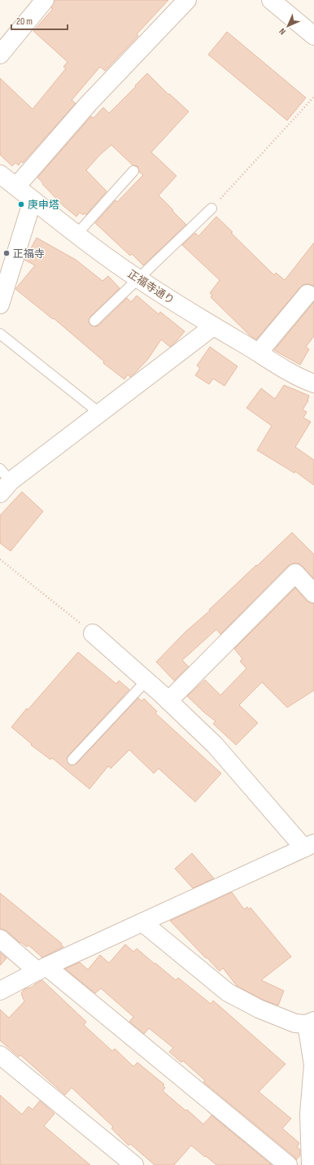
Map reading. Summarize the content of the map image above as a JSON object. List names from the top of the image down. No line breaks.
{"streets":{"street":["正福寺通り"]},"places":["庚申塔","正福寺"],"scale_bar":"20 m","north":"bottom left"}
